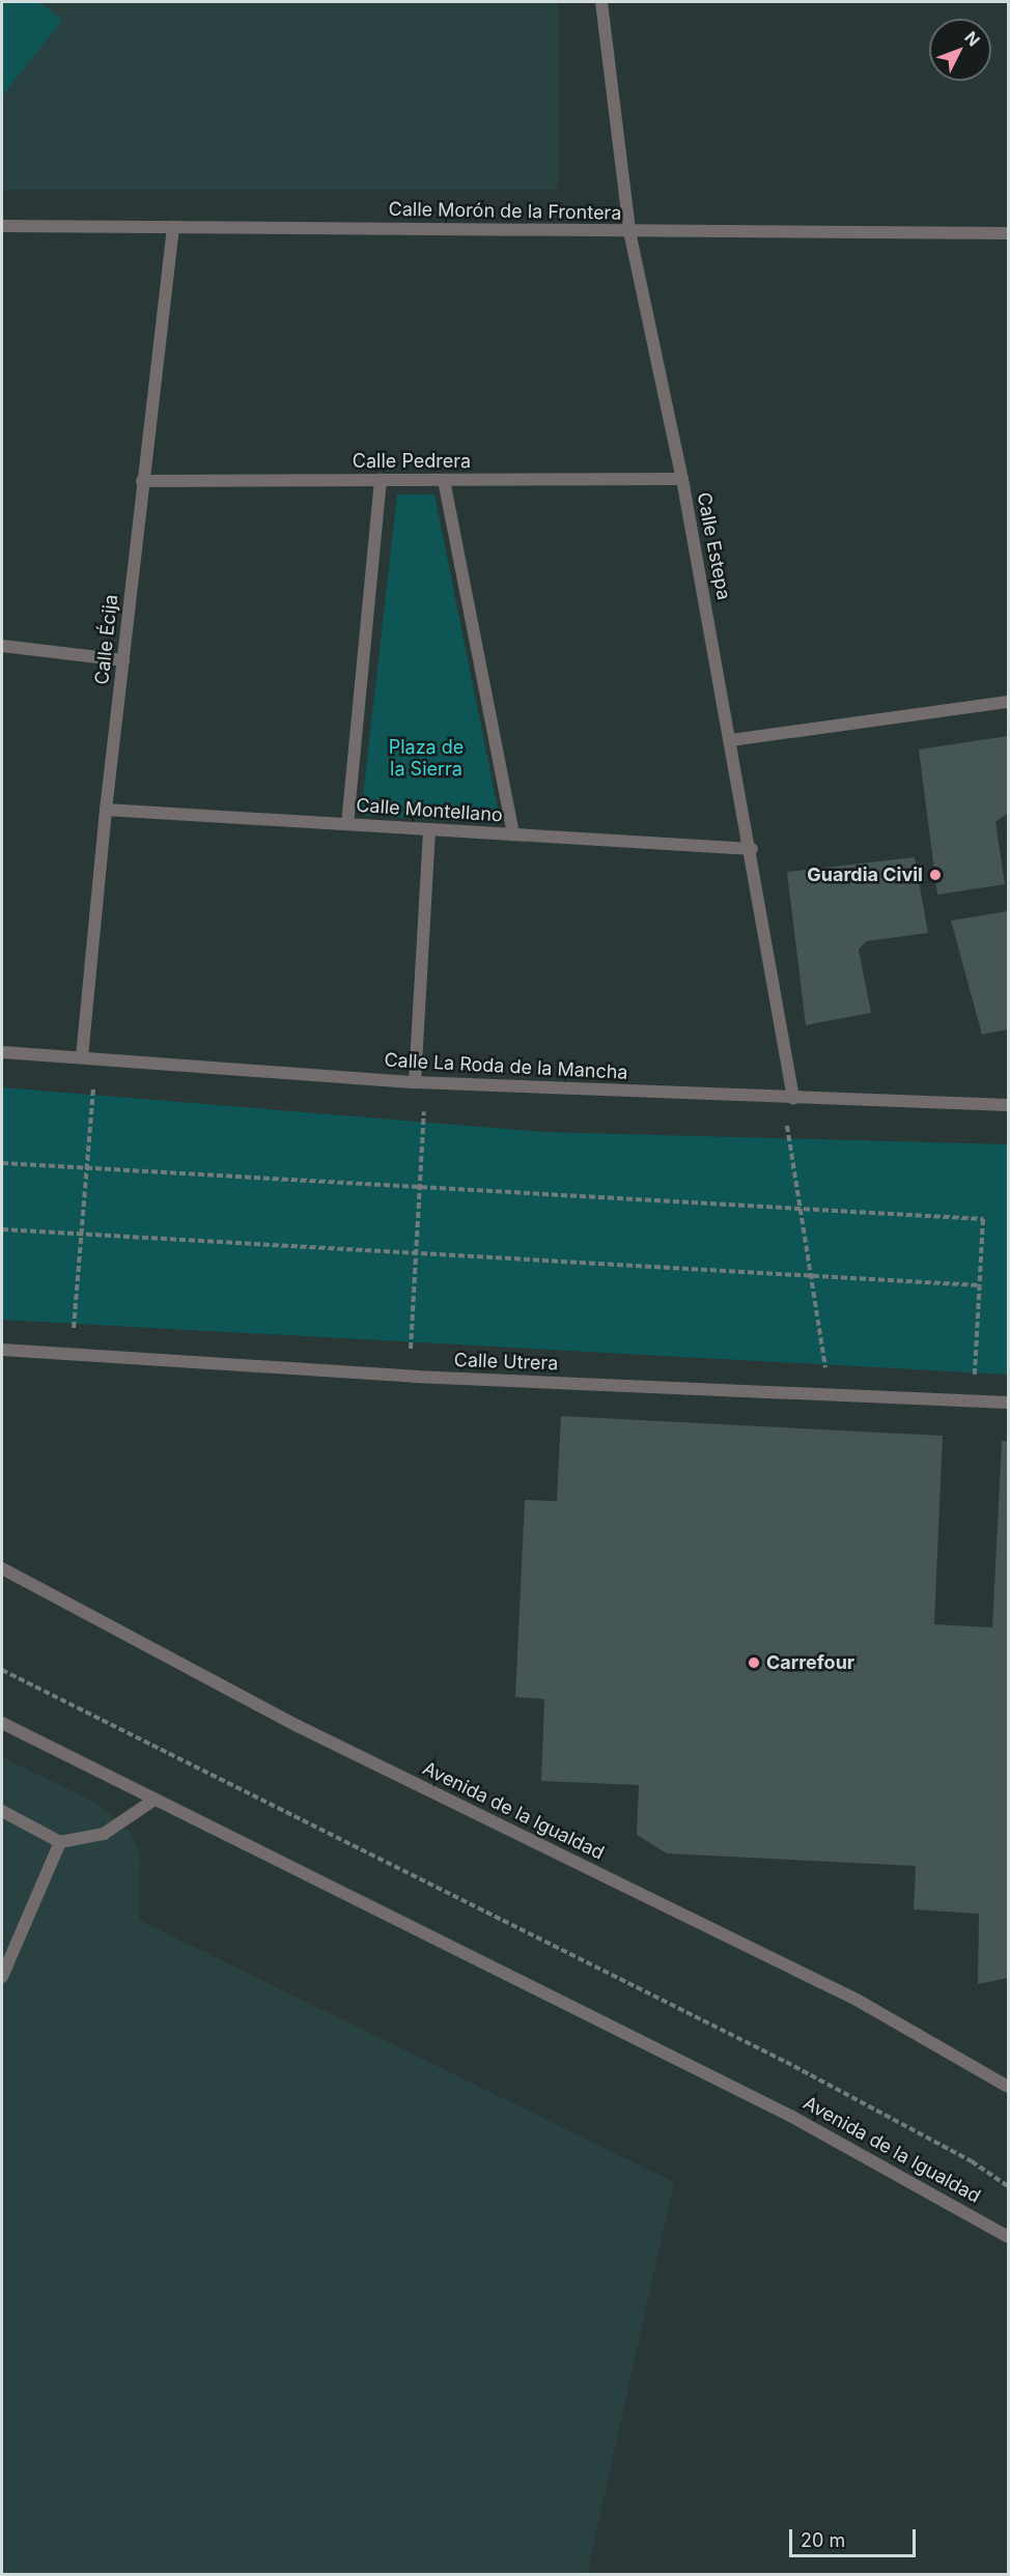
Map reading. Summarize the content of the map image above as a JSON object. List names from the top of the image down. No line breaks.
{"streets":{"street":["Calle Morón de la Frontera","Calle Pedrera","Calle Estepa","Calle Écija","Calle Montellano","Calle La Roda de la Mancha","Calle Utrera","Avenida de la Igualdad"]},"crossings":[["Calle Morón de la Frontera","Calle Estepa"],["Calle Morón de la Frontera","Calle Écija"],["Calle Pedrera","Calle Estepa"],["Calle Pedrera","Calle Écija"],["Calle Estepa","Calle Montellano"],["Calle Estepa","Calle La Roda de la Mancha"],["Calle Écija","Calle Montellano"],["Calle Écija","Calle La Roda de la Mancha"]],"parks":["Plaza de la Sierra"],"places":["Guardia Civil","Carrefour"],"scale_bar":"20 m","north":"top right"}
